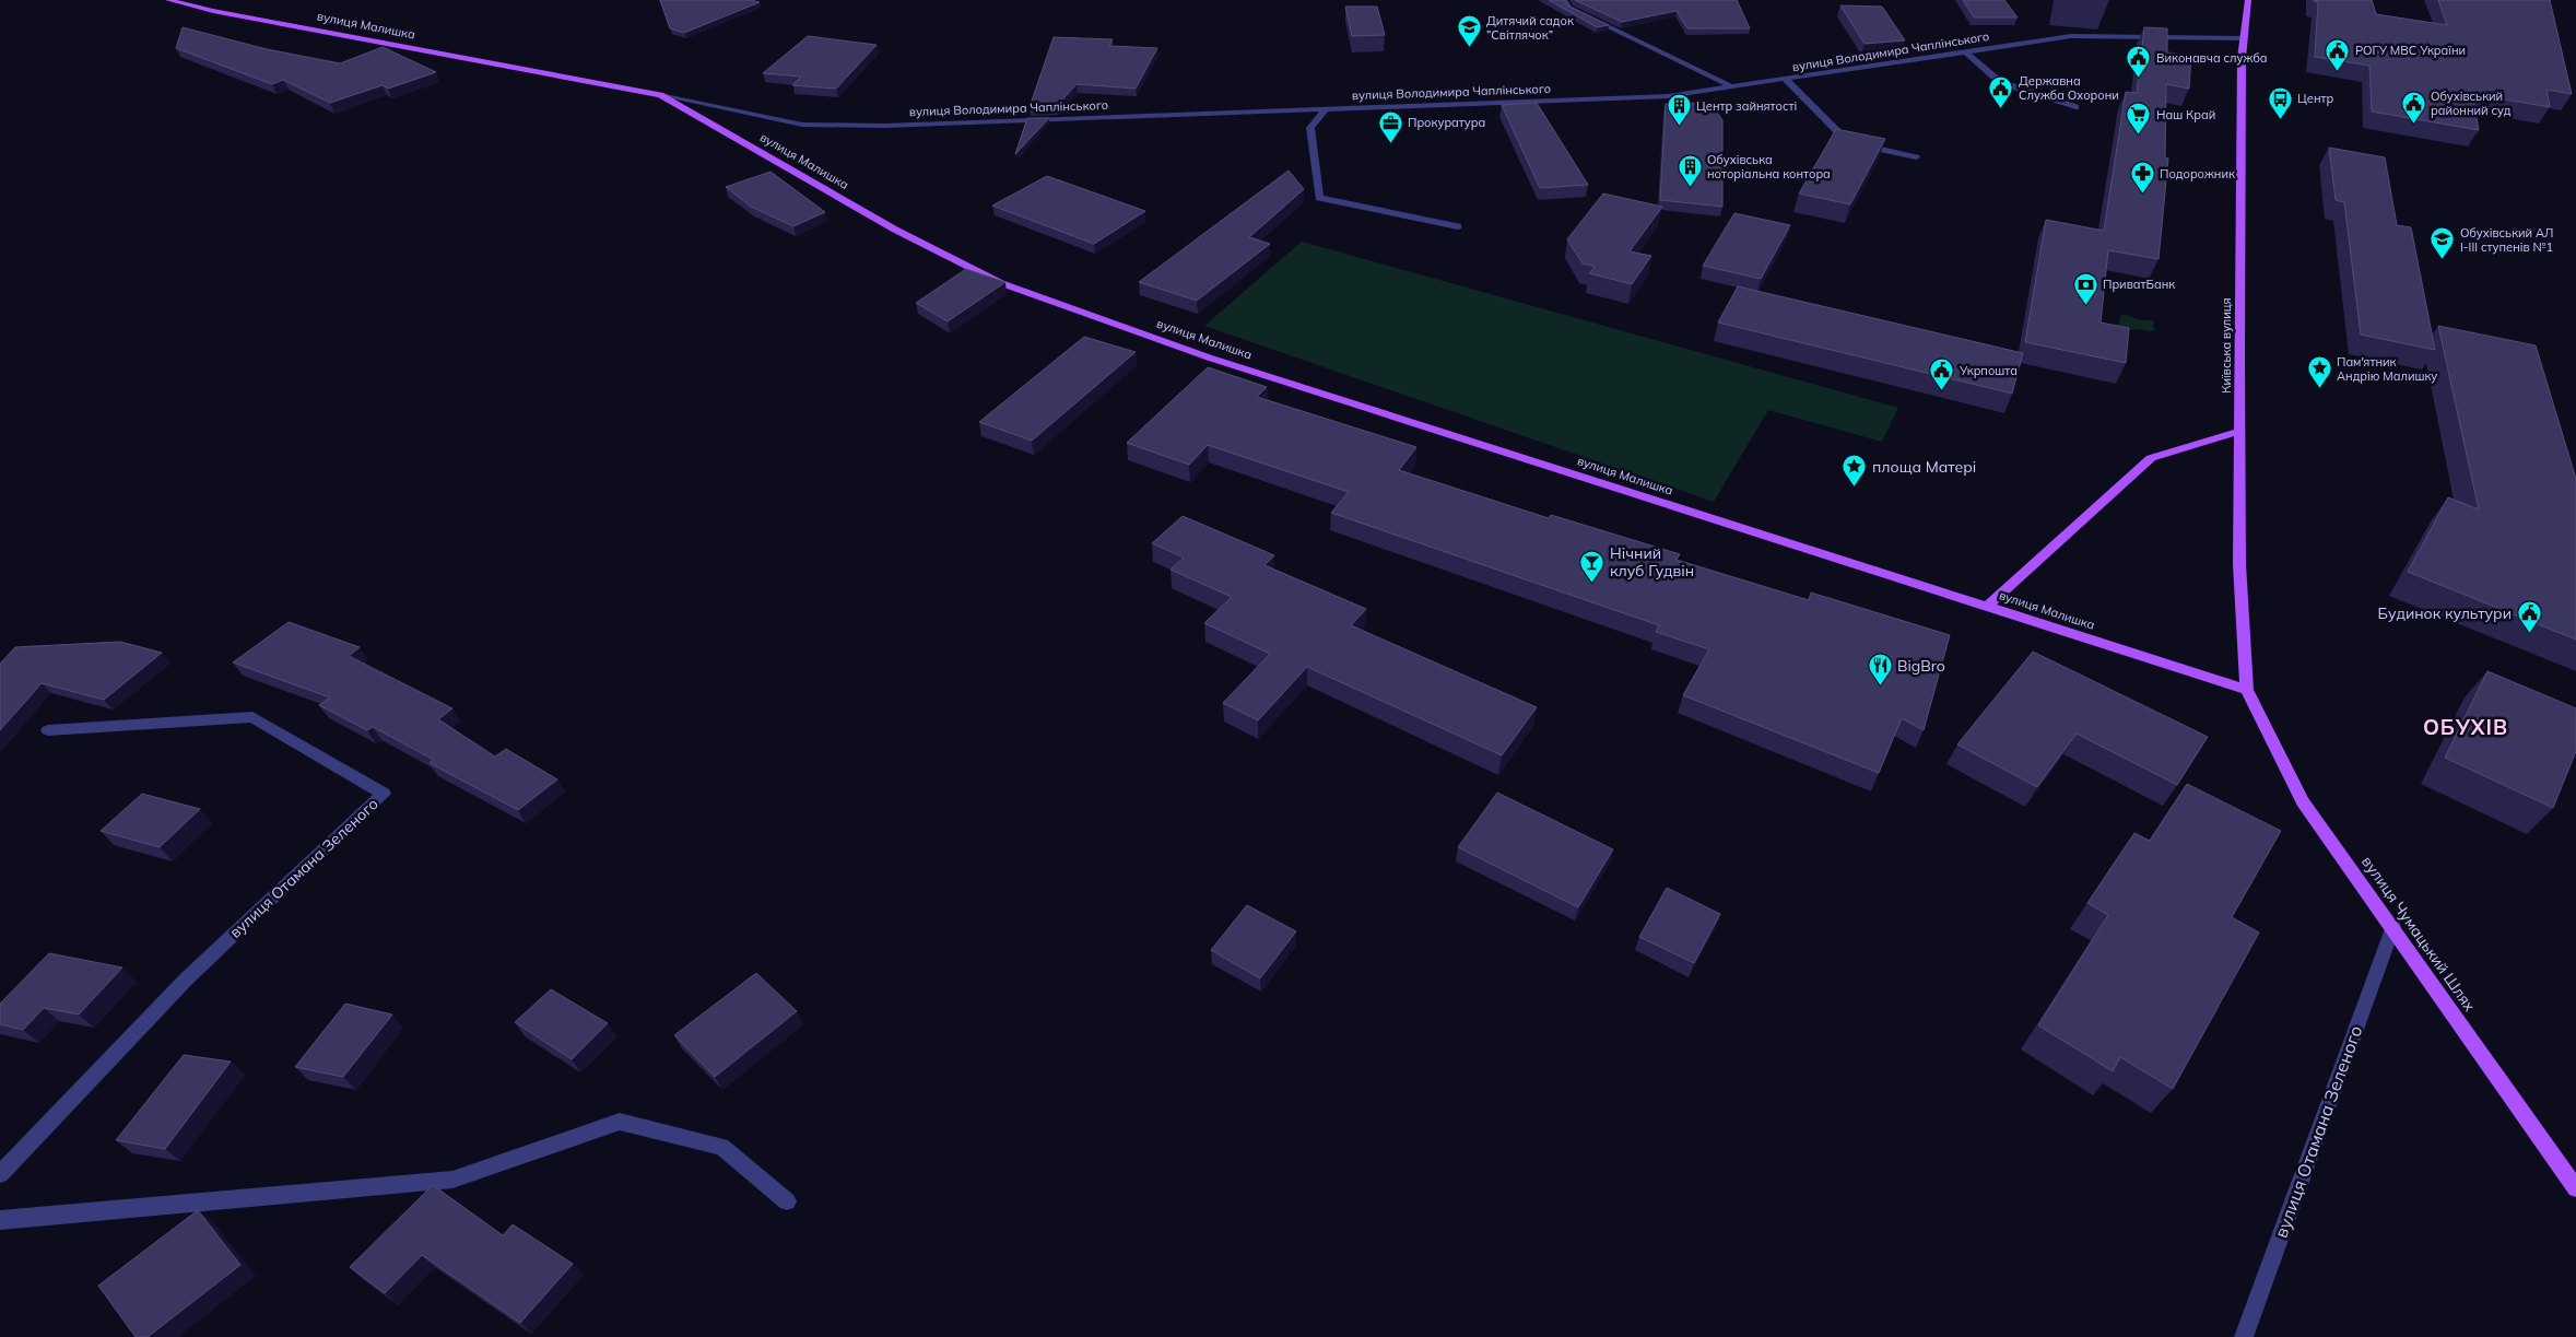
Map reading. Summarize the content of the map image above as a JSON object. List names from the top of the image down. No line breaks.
{"streets":{"main road":["вулиця Малишка","Київська вулиця","вулиця Чумацький Шлях"],"street":["вулиця Володимира Чаплінського","вулиця Отамана Зеленого"]},"crossings":[["вулиця Малишка","вулиця Володимира Чаплінського"],["вулиця Малишка","Київська вулиця"],["вулиця Малишка","вулиця Чумацький Шлях"],["вулиця Володимира Чаплінського","Київська вулиця"],["Київська вулиця","вулиця Чумацький Шлях"],["вулиця Отамана Зеленого","вулиця Чумацький Шлях"]],"districts":["ОБУХІВ"],"places":{"school or university":["Дитячий садок ”Світлячок”","Обухівський АЛ І-ІІІ ступенів №1"],"public building":["РОГУ МВС України","Виконавча служба","Державна Служба Охорони","Обухівський районний суд","Укрпошта","Будинок культури"],"bus stop":["Центр"],"building":["Центр зайнятості","Обухівська ноторіальна контора"],"supermarket":["Наш Край"],"office":["Прокуратура"],"pharmacy":["Подорожник"],"bank":["ПриватБанк"],"place":["Пам'ятник Андрію Малишку","площа Матері"],"bar":["Нічний клуб Гудвін"],"restaurant":["BigBro"]}}
